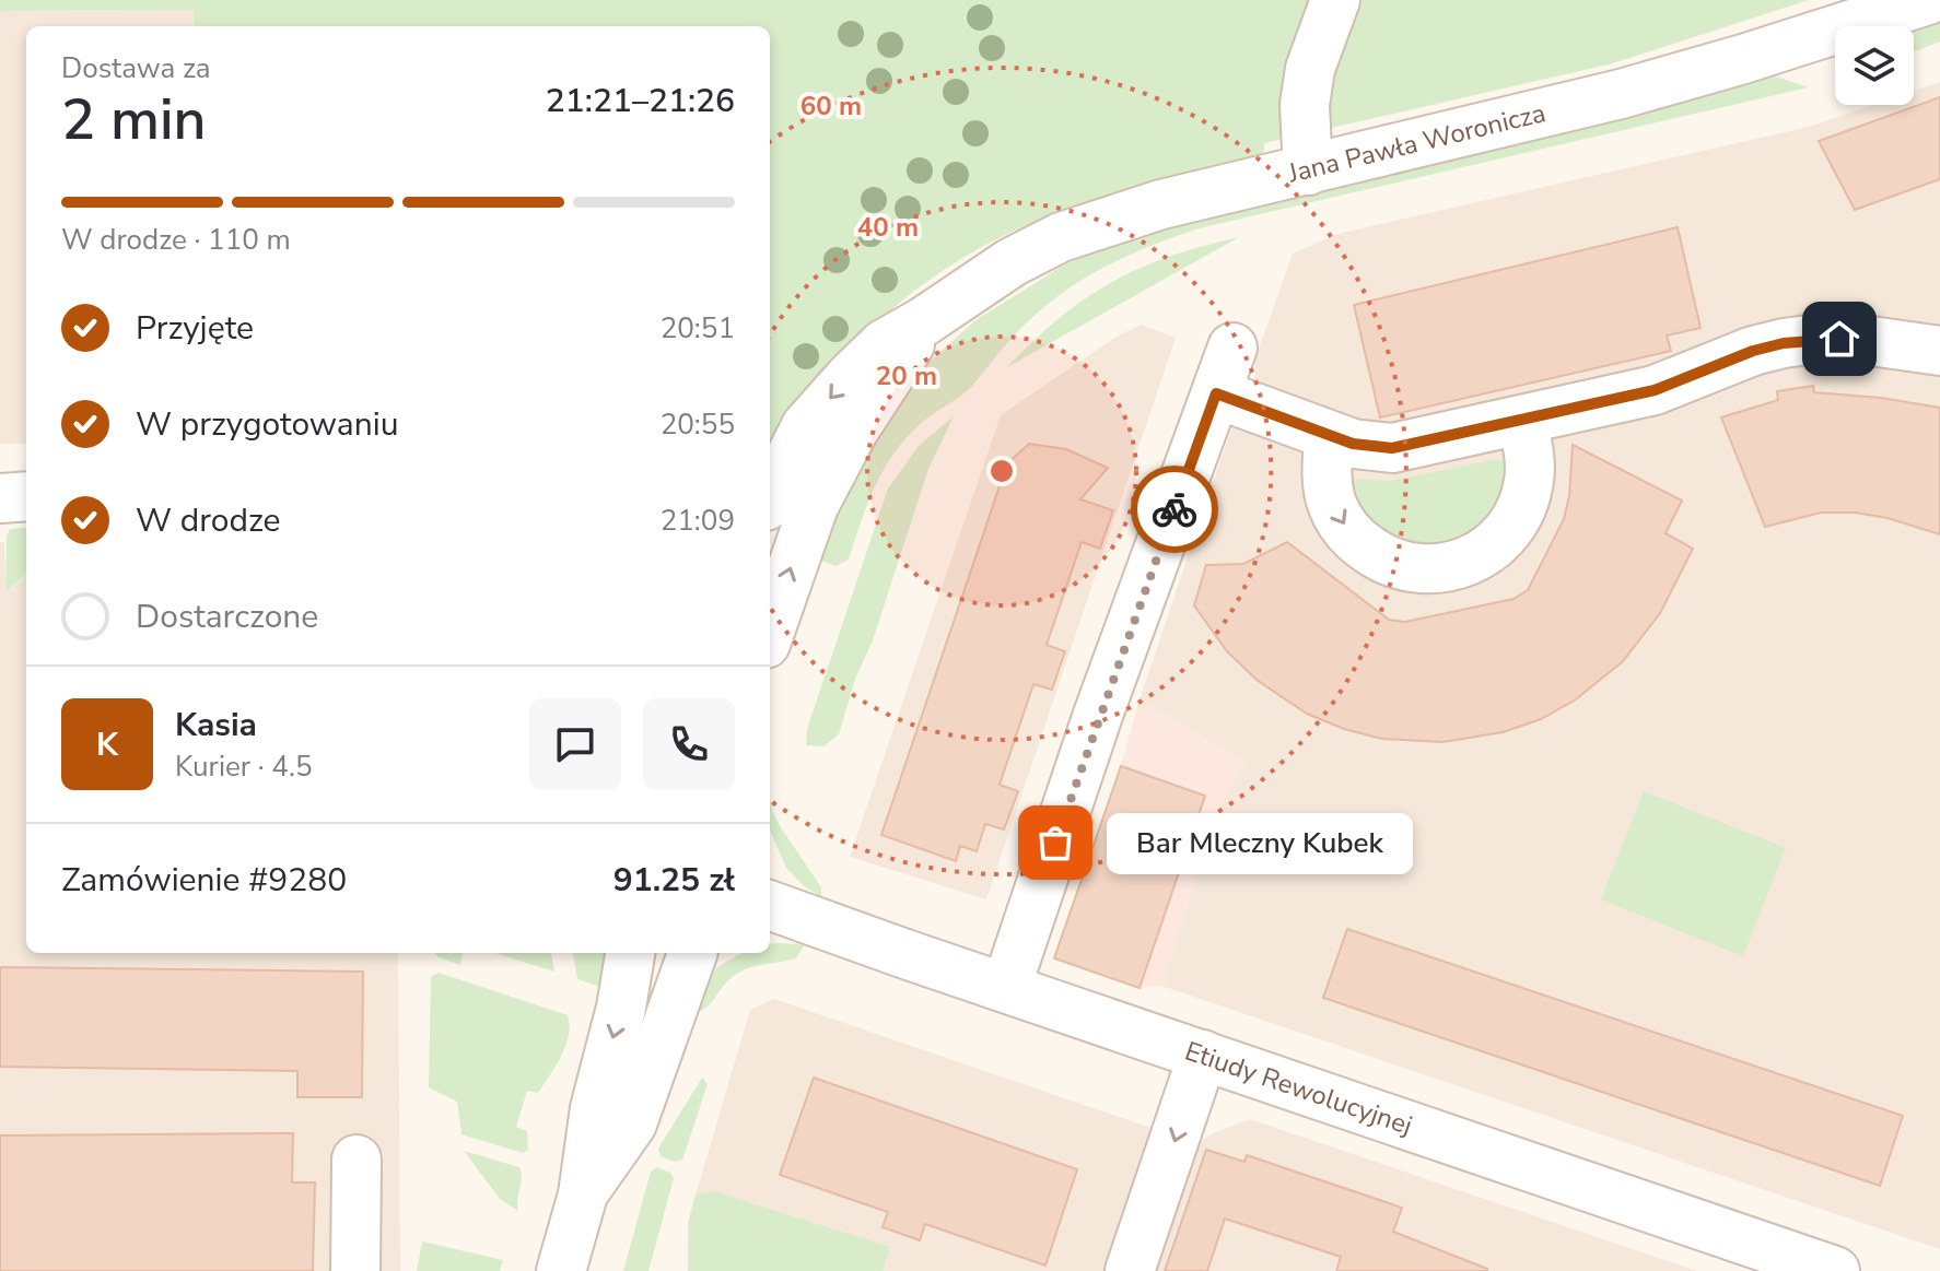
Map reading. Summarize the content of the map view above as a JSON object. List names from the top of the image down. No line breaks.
{"streets":{"street":["Jana Pawła Woronicza","Etiudy Rewolucyjnej"]},"places":["Bar Mleczny Kubek"],"page":{"heading":["2 min","Dostawa za","21:21–21:26"],"panel":["Kasia","Kurier · 4.5","Zamówienie #9280","91.25 zł"],"bar":"W drodze · 110 m","list":[["Przyjęte","20:51"],["W przygotowaniu","20:55"],["W drodze","21:09"],"Dostarczone"],"round":"K","bubble":"Bar Mleczny Kubek"},"rings":["60 m","40 m","20 m"]}
